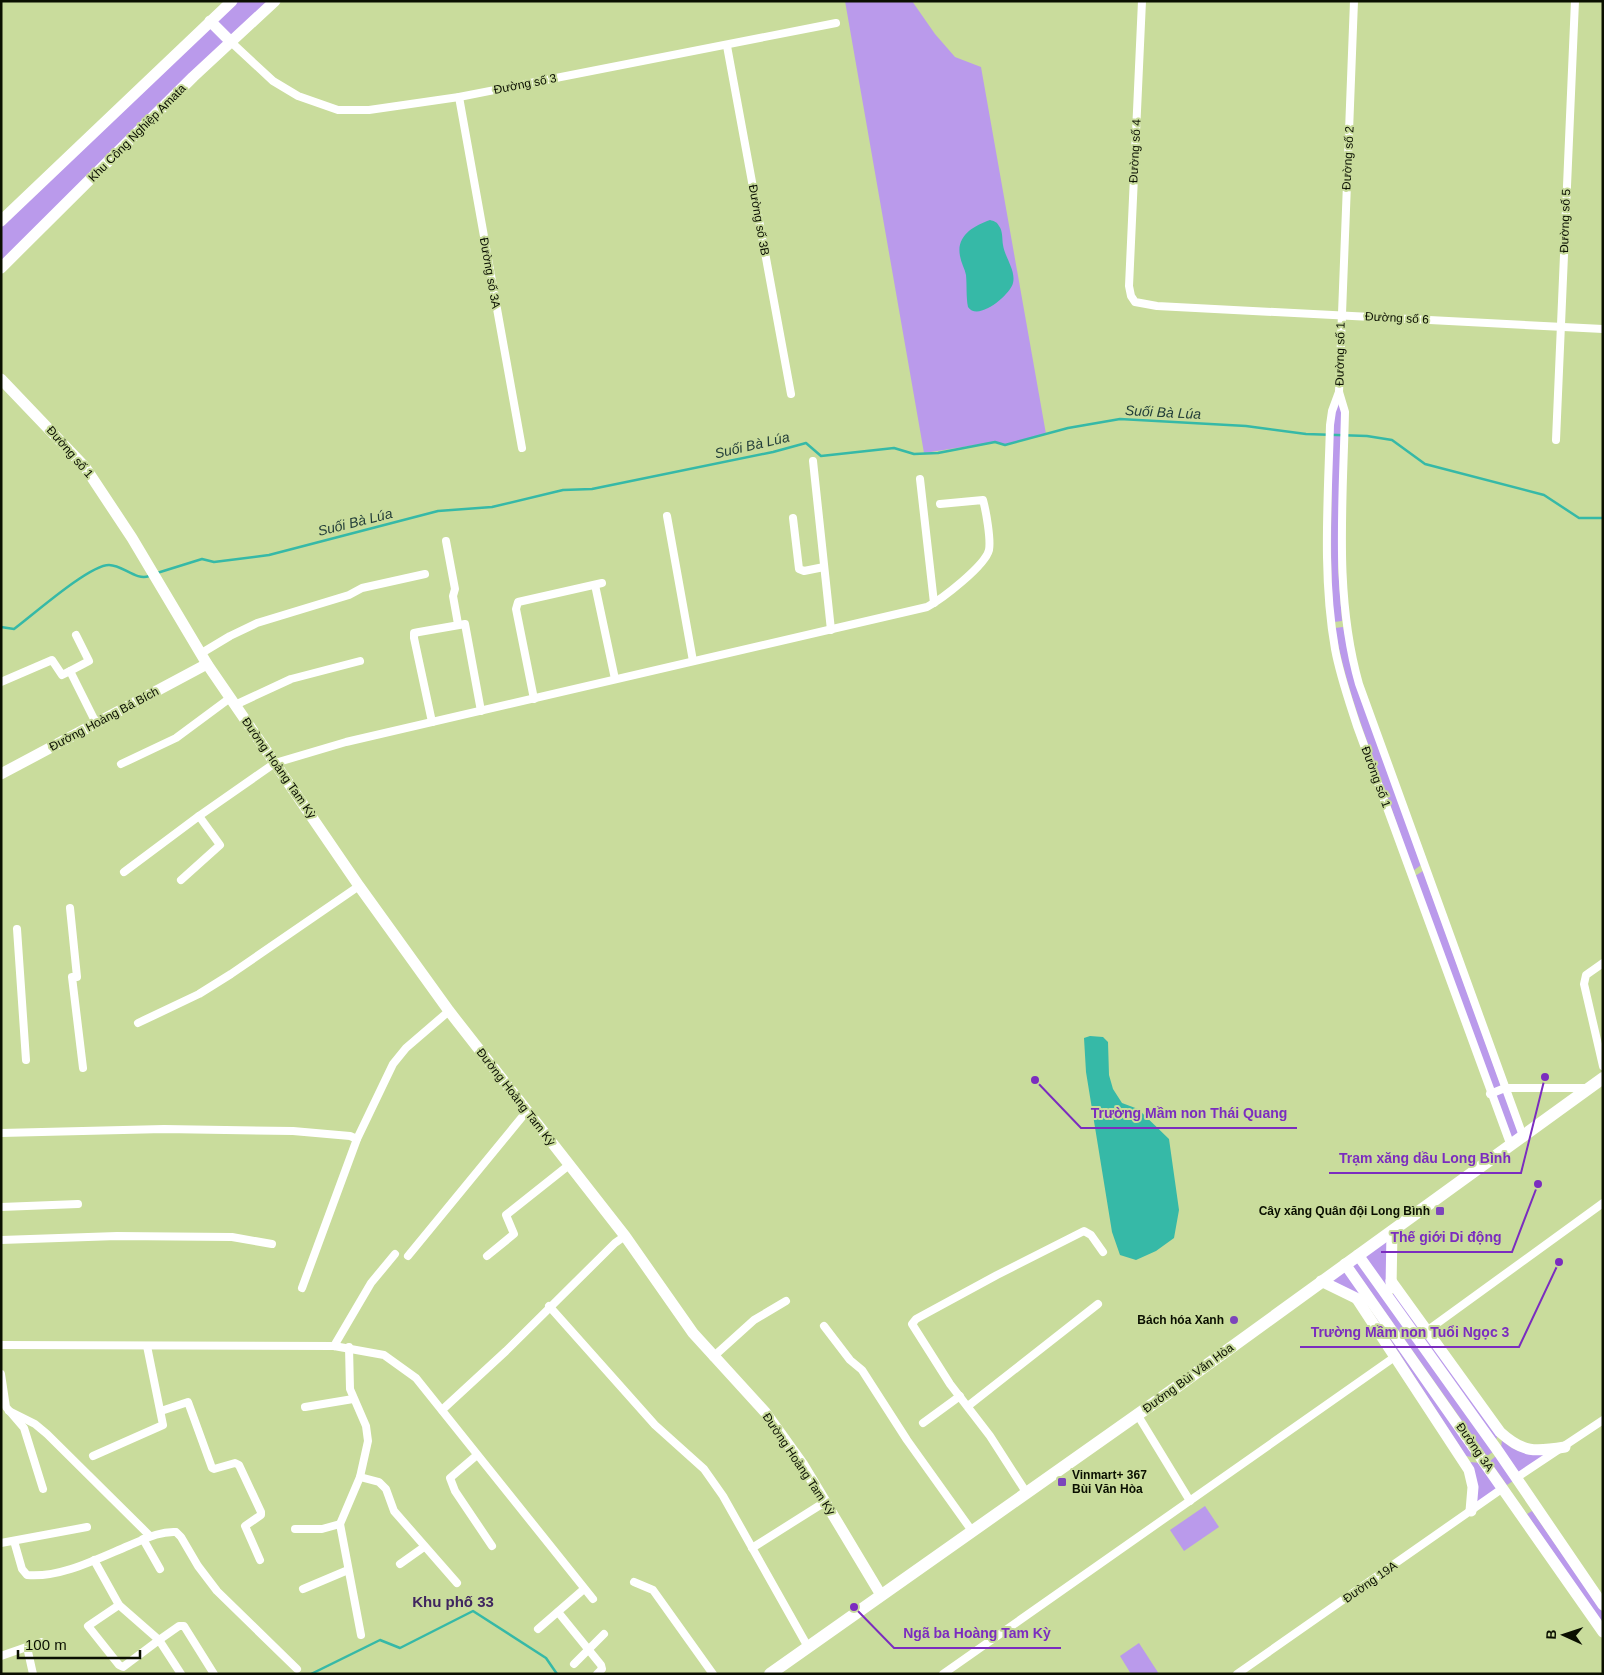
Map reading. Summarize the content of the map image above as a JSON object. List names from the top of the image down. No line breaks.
{"streets":{"main road":["Đường Bùi Văn Hòa"],"street":["Đường số 3","Khu Công Nghiệp Amata","Đường số 4","Đường số 2","Đường số 3B","Đường số 5","Đường số 3A","Đường số 6","Đường số 1","Đường Hoàng Bá Bích","Đường Hoàng Tam Kỳ","Đường 3A","Đường 19A"]},"crossings":[["Đường số 3","Khu Công Nghiệp Amata"],["Đường số 3","Đường số 3B"],["Đường số 3","Đường số 3A"],["Đường số 4","Đường số 6"],["Đường số 2","Đường số 6"],["Đường số 2","Đường số 1"],["Đường số 5","Đường số 6"],["Đường số 6","Đường số 1"],["Đường số 1","Đường Hoàng Tam Kỳ"],["Đường số 1","Đường Bùi Văn Hòa"],["Đường Hoàng Bá Bích","Đường Hoàng Tam Kỳ"],["Đường Hoàng Tam Kỳ","Đường Bùi Văn Hòa"],["Đường Bùi Văn Hòa","Đường 3A"],["Đường 3A","Đường 19A"]],"districts":["Khu phố 33"],"water":["Suối Bà Lúa"],"places":{"other":["Trạm xăng dầu Long Bình","Trường Mầm non Thái Quang","Thế giới Di động","Trường Mầm non Tuổi Ngọc 3","Bách hóa Xanh","Ngã ba Hoàng Tam Kỳ"],"transit":["Cây xăng Quân đội Long Bình","Vinmart+ 367 Bùi Văn Hòa"]},"scale_bar":"100 m","north":"left"}
